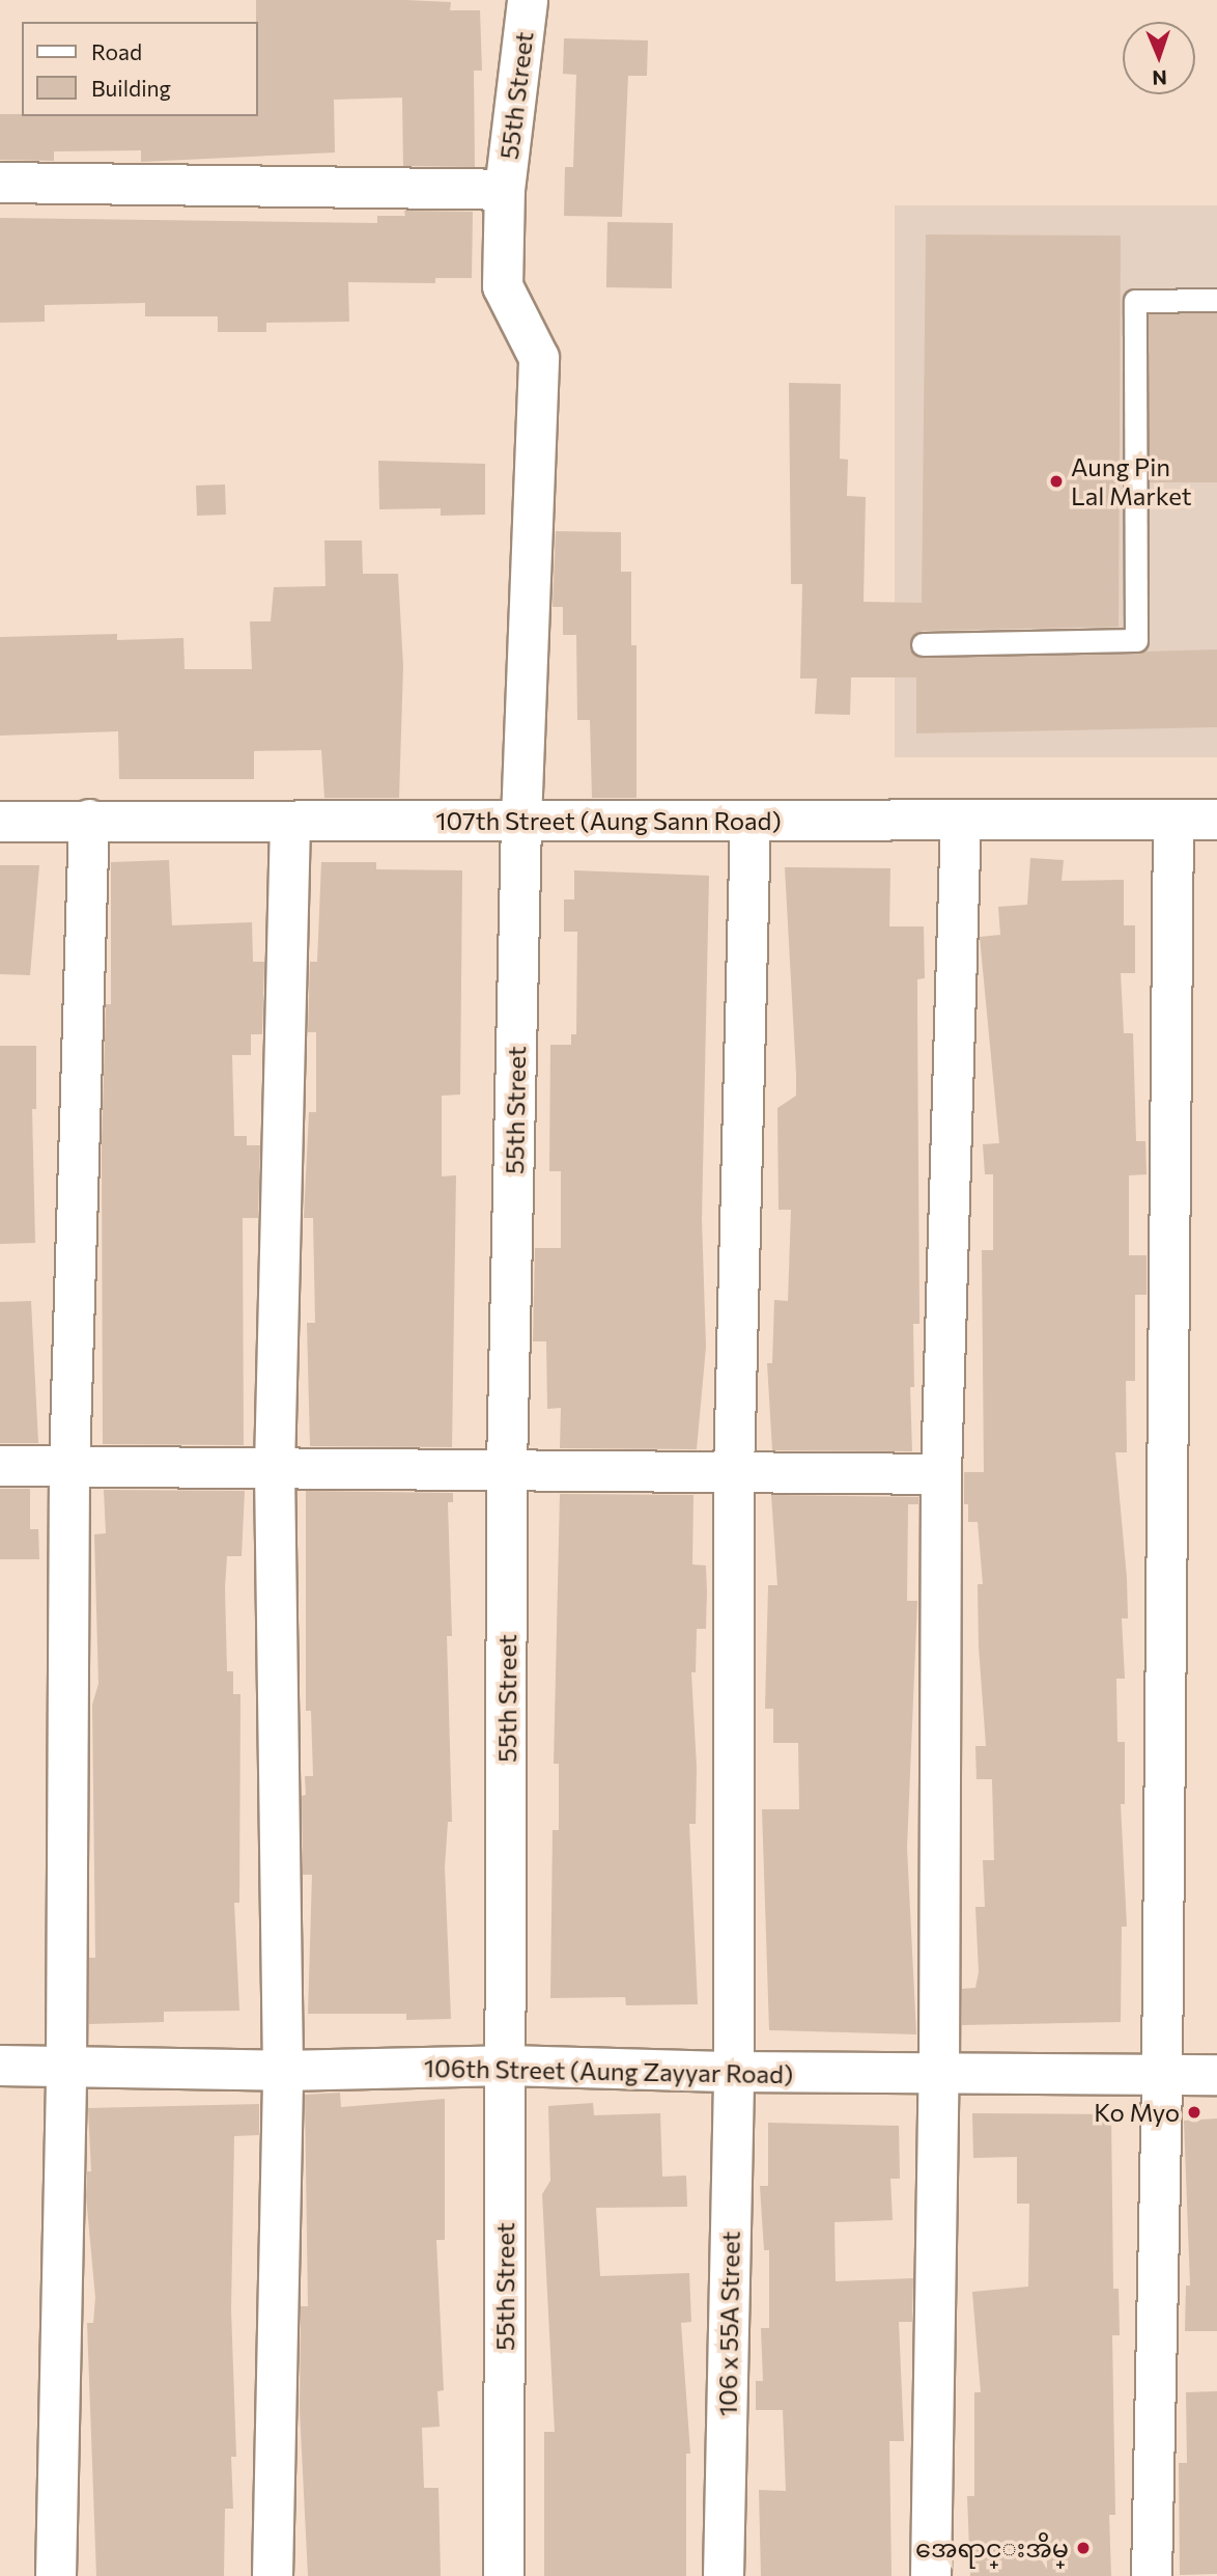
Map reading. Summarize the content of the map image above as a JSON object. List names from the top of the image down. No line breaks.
{"streets":{"street":["55th Street","107th Street (Aung Sann Road)","106th Street (Aung Zayyar Road)","106 x 55A Street"]},"crossings":[["55th Street","107th Street (Aung Sann Road)"],["55th Street","106th Street (Aung Zayyar Road)"],["107th Street (Aung Sann Road)","106 x 55A Street"],["106th Street (Aung Zayyar Road)","106 x 55A Street"]],"places":["Aung Pin Lal Market","Ko Myo","အေရာင္းအိမ္"],"legend":["Road","Building"],"north":"bottom"}
